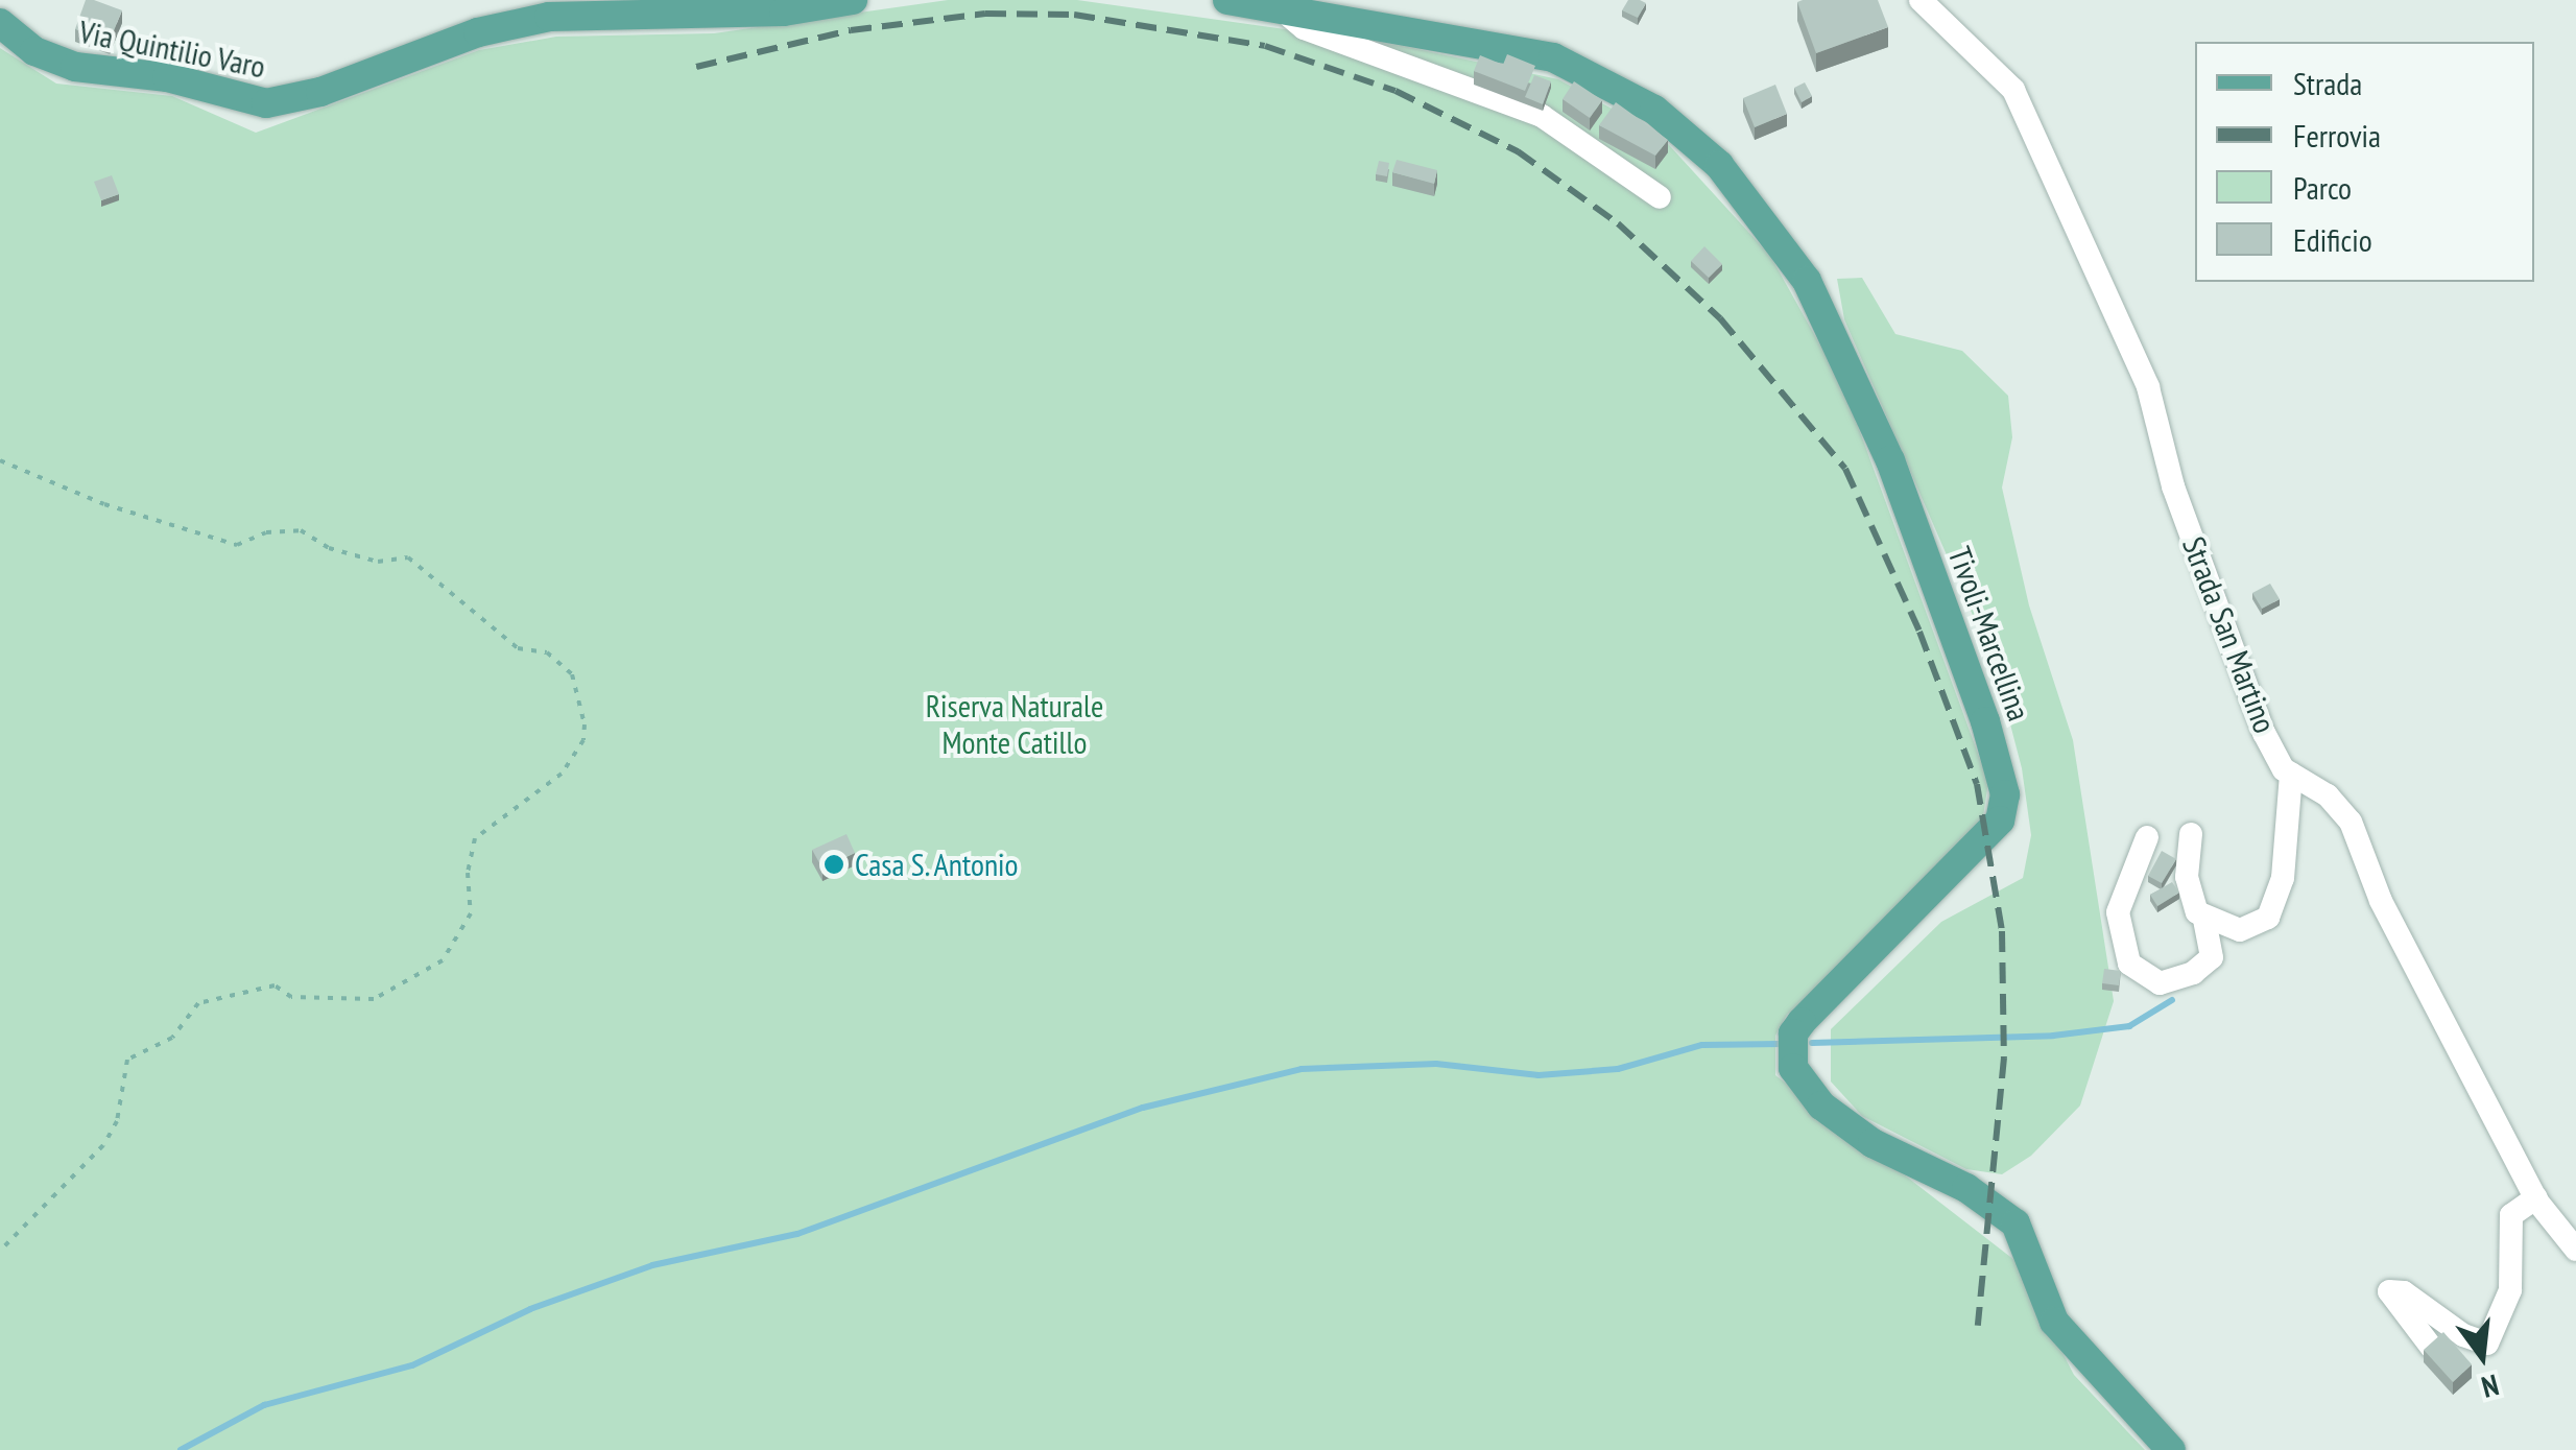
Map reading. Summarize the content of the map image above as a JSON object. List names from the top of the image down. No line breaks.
{"streets":{"main road":["Via Quintilio Varo","Tivoli-Marcellina"],"street":["Strada San Martino"]},"parks":["Riserva Naturale Monte Catillo"],"places":["Casa S. Antonio"],"legend":["Strada","Ferrovia","Parco","Edificio"],"north":"bottom"}
